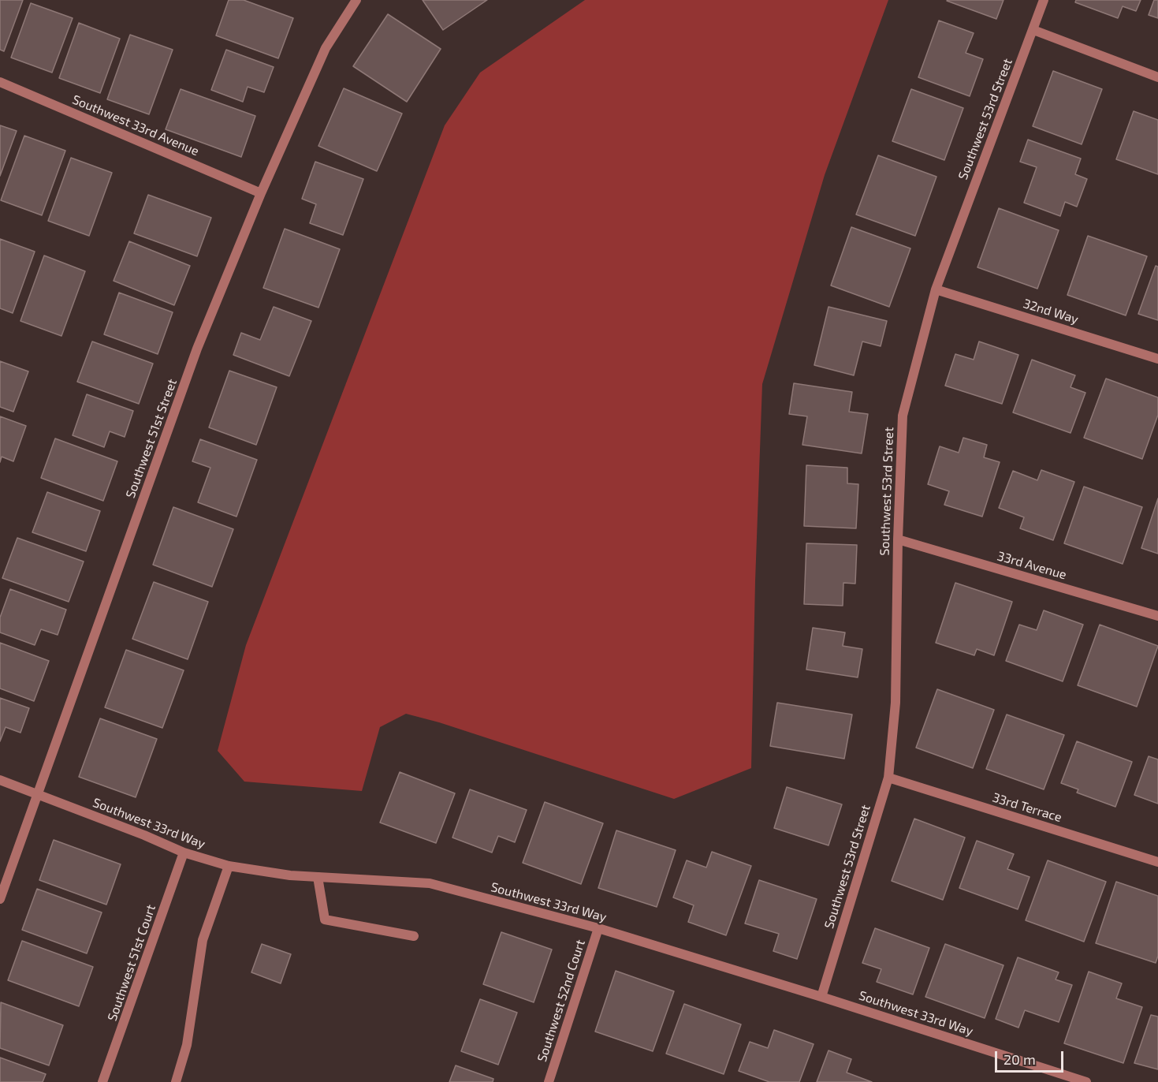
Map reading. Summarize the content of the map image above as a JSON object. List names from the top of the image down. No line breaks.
{"streets":{"street":["Southwest 53rd Street","Southwest 33rd Avenue","32nd Way","Southwest 51st Street","33rd Avenue","33rd Terrace","Southwest 33rd Way","Southwest 51st Court","Southwest 52nd Court"]},"crossings":[["Southwest 53rd Street","32nd Way"],["Southwest 53rd Street","33rd Avenue"],["Southwest 53rd Street","33rd Terrace"],["Southwest 53rd Street","Southwest 33rd Way"],["Southwest 33rd Avenue","Southwest 51st Street"],["Southwest 51st Street","Southwest 33rd Way"],["Southwest 33rd Way","Southwest 51st Court"],["Southwest 33rd Way","Southwest 52nd Court"]],"scale_bar":"20 m"}
